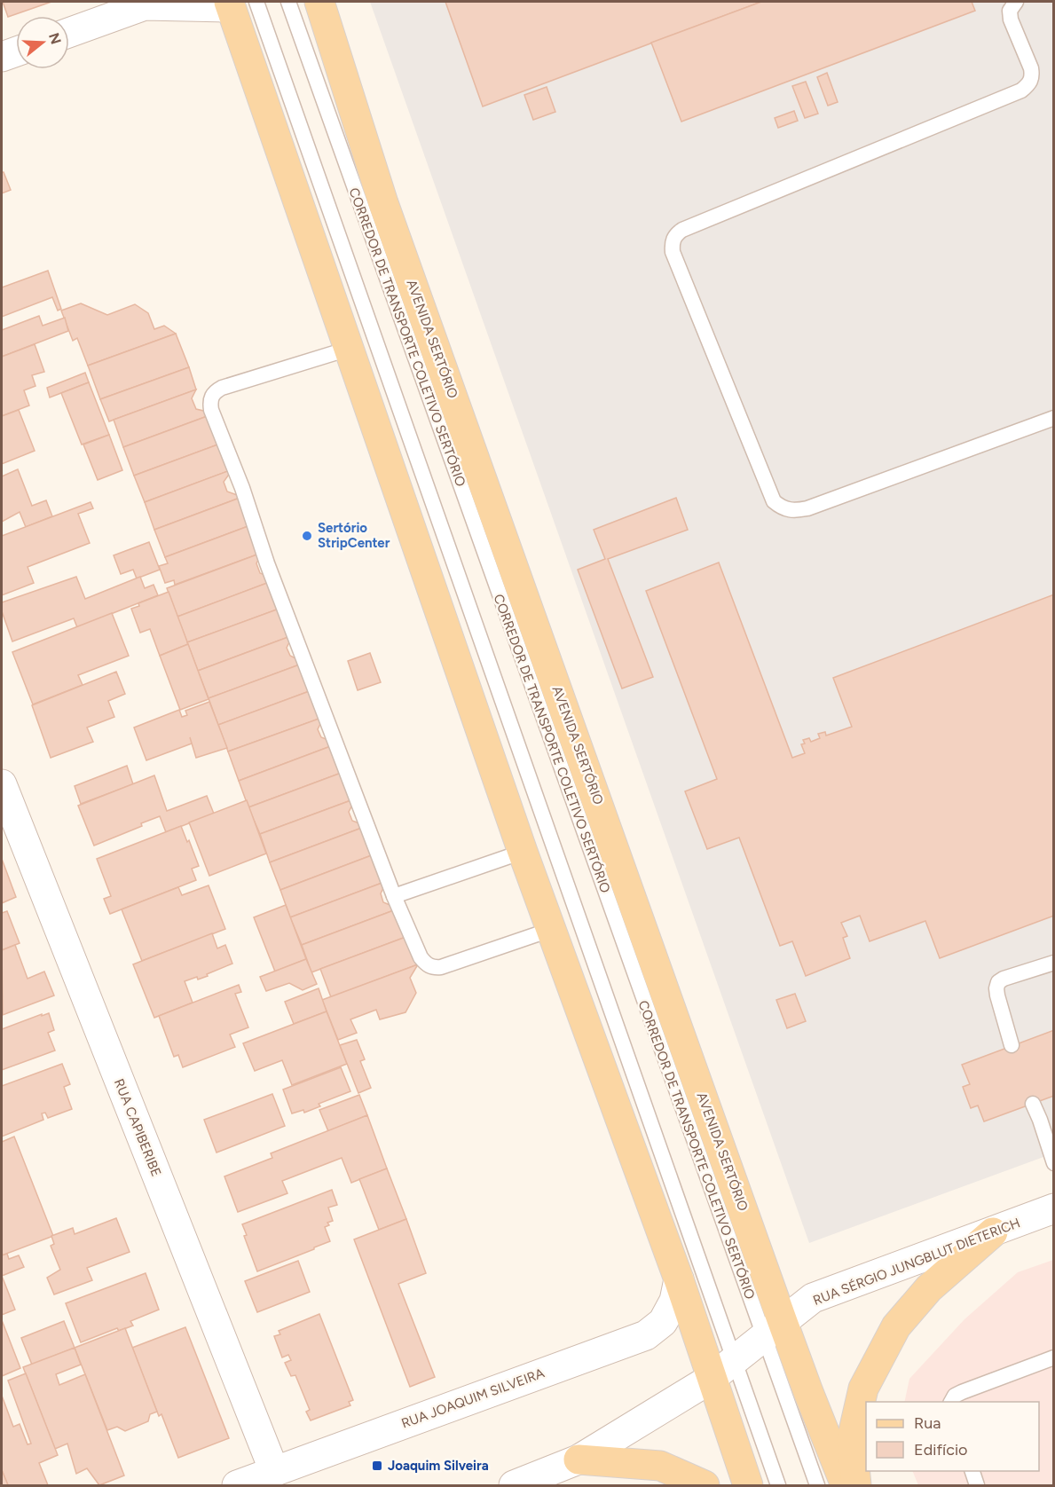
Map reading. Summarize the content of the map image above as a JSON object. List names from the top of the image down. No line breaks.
{"streets":{"main road":["AVENIDA SERTÓRIO"],"street":["RUA CAPIBERIBE","RUA SÉRGIO JUNGBLUT DIETERICH","RUA JOAQUIM SILVEIRA"],"lane":["CORREDOR DE TRANSPORTE COLETIVO SERTÓRIO"]},"crossings":[["CORREDOR DE TRANSPORTE COLETIVO SERTÓRIO","AVENIDA SERTÓRIO"],["CORREDOR DE TRANSPORTE COLETIVO SERTÓRIO","RUA SÉRGIO JUNGBLUT DIETERICH"],["AVENIDA SERTÓRIO","RUA SÉRGIO JUNGBLUT DIETERICH"],["RUA CAPIBERIBE","RUA JOAQUIM SILVEIRA"]],"places":{"other":["Sertório StripCenter"],"transit":["Joaquim Silveira"]},"legend":["Rua","Edifício"],"north":"right"}
